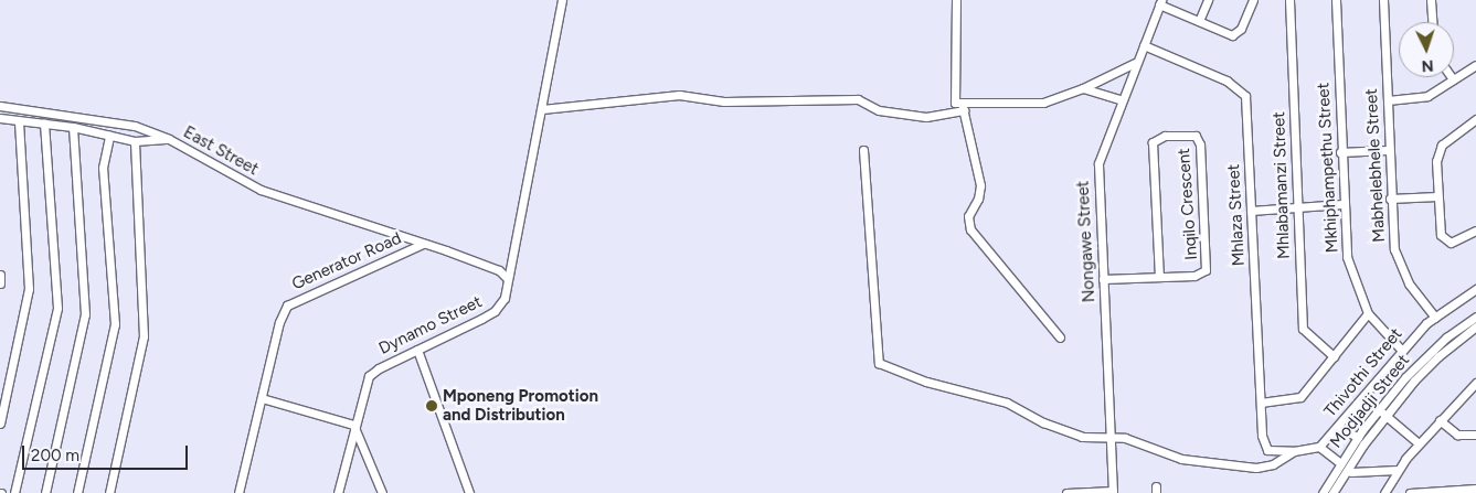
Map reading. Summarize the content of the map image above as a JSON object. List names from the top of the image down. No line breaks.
{"streets":{"street":["East Street","Mabhelebhele Street","Mkhiphampethu Street","Mhlabamanzi Street","Inqilo Crescent","Mhlaza Street","Nongawe Street","Generator Road","Dynamo Street","Thivothi Street","Modjadji Street"]},"crossings":[["East Street","Generator Road"],["Mabhelebhele Street","Thivothi Street"],["Mkhiphampethu Street","Thivothi Street"],["Inqilo Crescent","Nongawe Street"],["Mhlaza Street","Nongawe Street"],["Generator Road","Dynamo Street"]],"places":["Mponeng Promotion and Distribution"],"scale_bar":"200 m","north":"bottom"}
